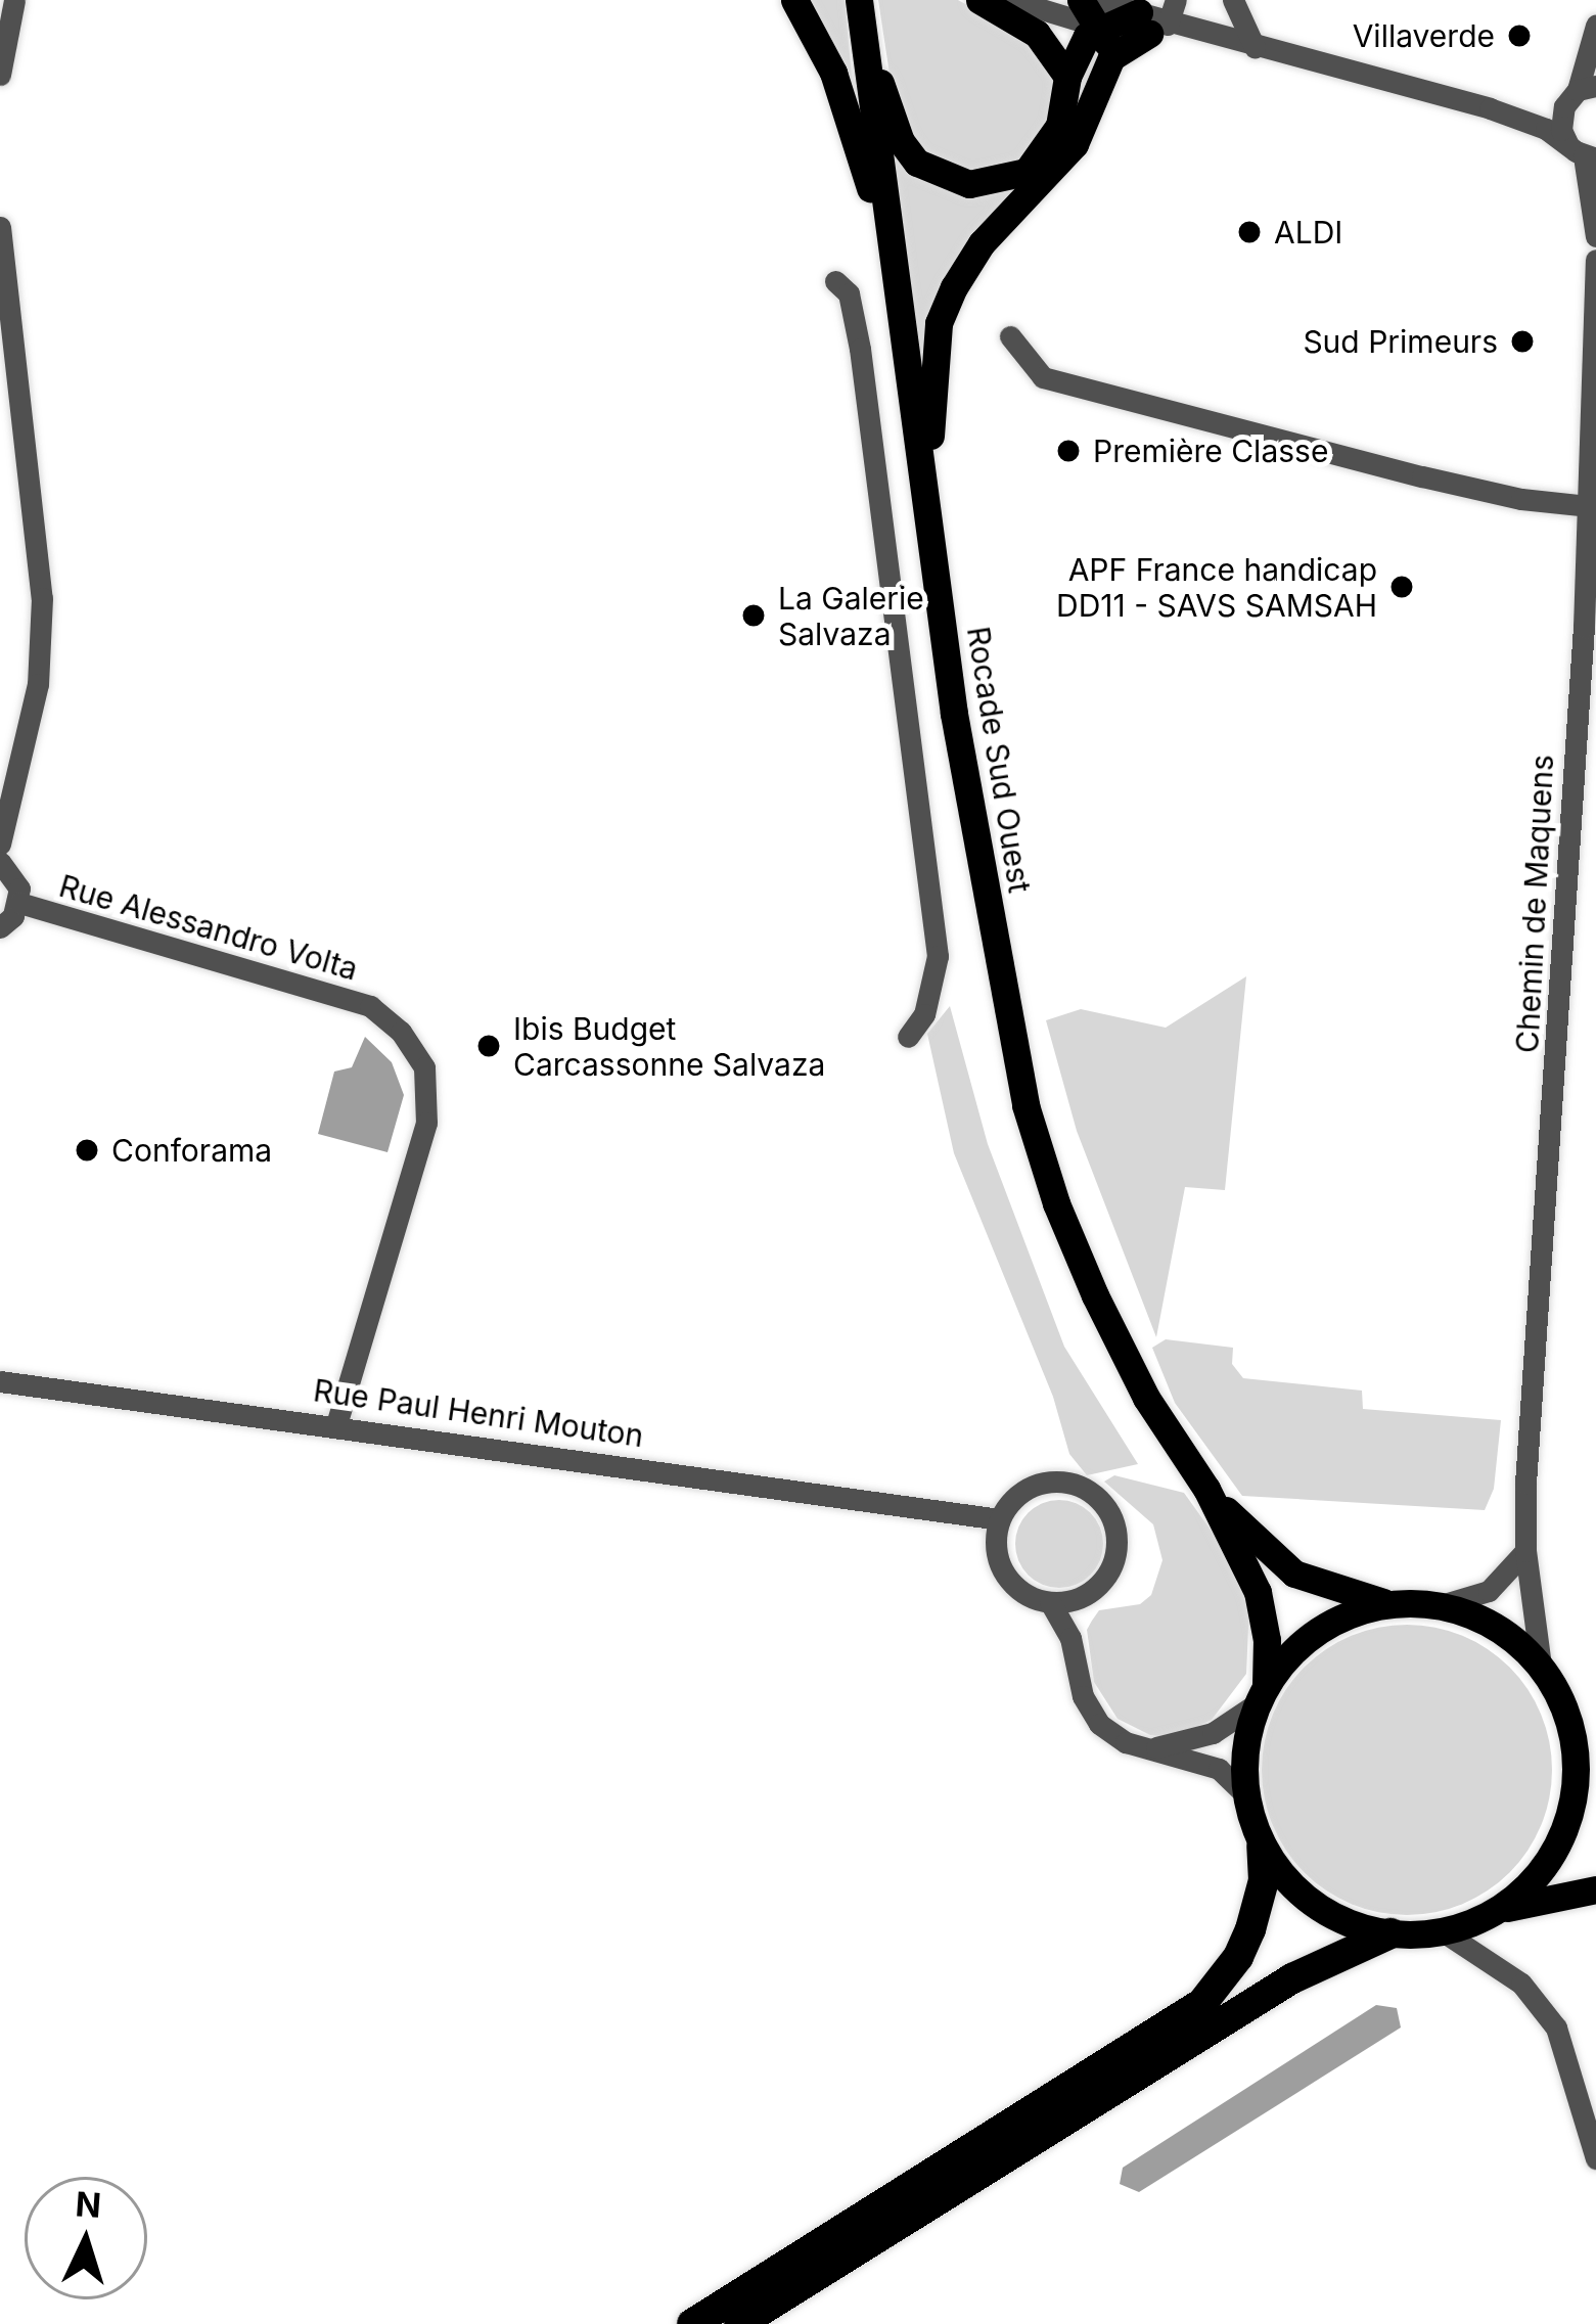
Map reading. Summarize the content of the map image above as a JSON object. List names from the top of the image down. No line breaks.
{"streets":{"main road":["Rocade Sud Ouest"],"street":["Chemin de Maquens","Rue Alessandro Volta","Rue Paul Henri Mouton"]},"crossings":[["Rocade Sud Ouest","Chemin de Maquens"],["Rue Alessandro Volta","Rue Paul Henri Mouton"]],"places":["Villaverde","ALDI","Sud Primeurs","Première Classe","APF France handicap DD11 - SAVS SAMSAH","La Galerie Salvaza","Ibis Budget Carcassonne Salvaza","Conforama"],"north":"top"}
